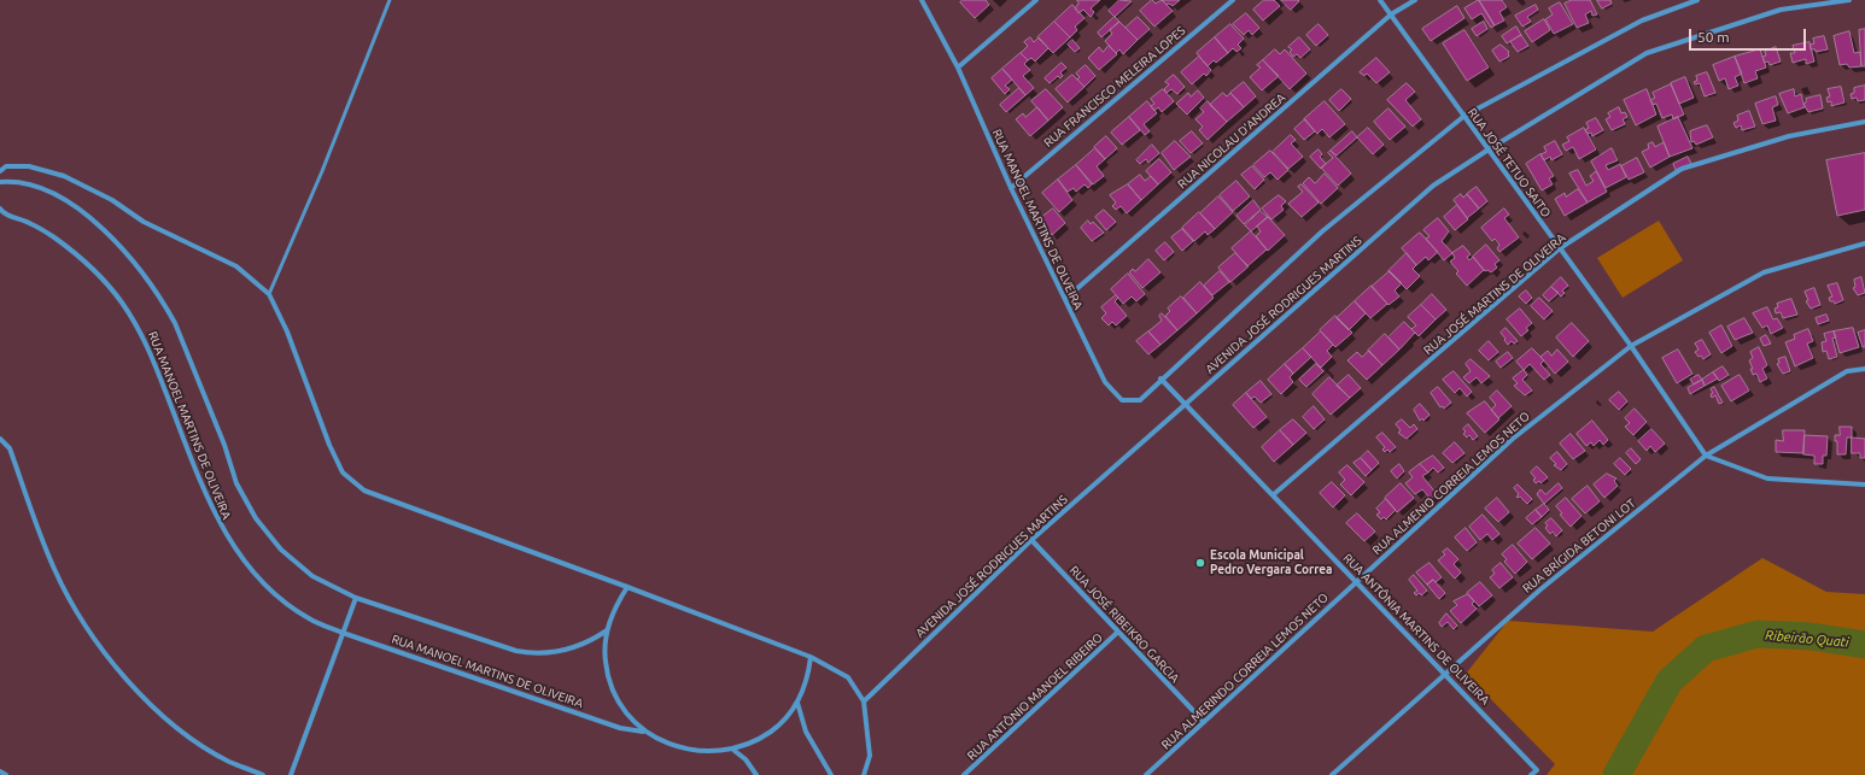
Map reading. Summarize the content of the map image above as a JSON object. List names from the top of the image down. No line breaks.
{"streets":{"street":["RUA FRANCISCO MELEIRA LOPES","RUA NICOLAU D'ANDREA","RUA JOSÉ TETUO SAITO","RUA MANOEL MARTINS DE OLVEIRA","RUA JOSÉ MARTINS DE OLIVEIRA","AVENIDA JOSÉ RODRIGUES MARTINS","RUA MANOEL MARTINS DE OLIVEIRA","RUA ALMENIO CORREIA LEMOS NETO","RUA BRÍGIDA BETONI LOT","RUA JOSÉ RIBEIKRO GARCIA","RUA ANTÔNIA MARTINS DE OLIVEIRA","RUA ALMERINDO CORREIA LEMOS NETO","RUA ANTÔNIO MANOEL RIBEIRO"]},"crossings":[["RUA FRANCISCO MELEIRA LOPES","RUA MANOEL MARTINS DE OLVEIRA"],["RUA NICOLAU D'ANDREA","RUA JOSÉ TETUO SAITO"],["RUA NICOLAU D'ANDREA","RUA MANOEL MARTINS DE OLVEIRA"],["RUA JOSÉ TETUO SAITO","RUA JOSÉ MARTINS DE OLIVEIRA"],["RUA JOSÉ TETUO SAITO","AVENIDA JOSÉ RODRIGUES MARTINS"],["RUA JOSÉ TETUO SAITO","RUA ALMENIO CORREIA LEMOS NETO"],["RUA JOSÉ TETUO SAITO","RUA BRÍGIDA BETONI LOT"],["RUA MANOEL MARTINS DE OLVEIRA","RUA ANTÔNIA MARTINS DE OLIVEIRA"],["RUA JOSÉ MARTINS DE OLIVEIRA","RUA ANTÔNIA MARTINS DE OLIVEIRA"],["AVENIDA JOSÉ RODRIGUES MARTINS","RUA JOSÉ RIBEIKRO GARCIA"],["AVENIDA JOSÉ RODRIGUES MARTINS","RUA ANTÔNIA MARTINS DE OLIVEIRA"],["RUA ALMENIO CORREIA LEMOS NETO","RUA ANTÔNIA MARTINS DE OLIVEIRA"],["RUA ALMENIO CORREIA LEMOS NETO","RUA ALMERINDO CORREIA LEMOS NETO"],["RUA BRÍGIDA BETONI LOT","RUA ANTÔNIA MARTINS DE OLIVEIRA"],["RUA JOSÉ RIBEIKRO GARCIA","RUA ALMERINDO CORREIA LEMOS NETO"],["RUA JOSÉ RIBEIKRO GARCIA","RUA ANTÔNIO MANOEL RIBEIRO"],["RUA ANTÔNIA MARTINS DE OLIVEIRA","RUA ALMERINDO CORREIA LEMOS NETO"]],"water":["Ribeirão Quati"],"places":["Escola Municipal Pedro Vergara Correa"],"scale_bar":"50 m"}
